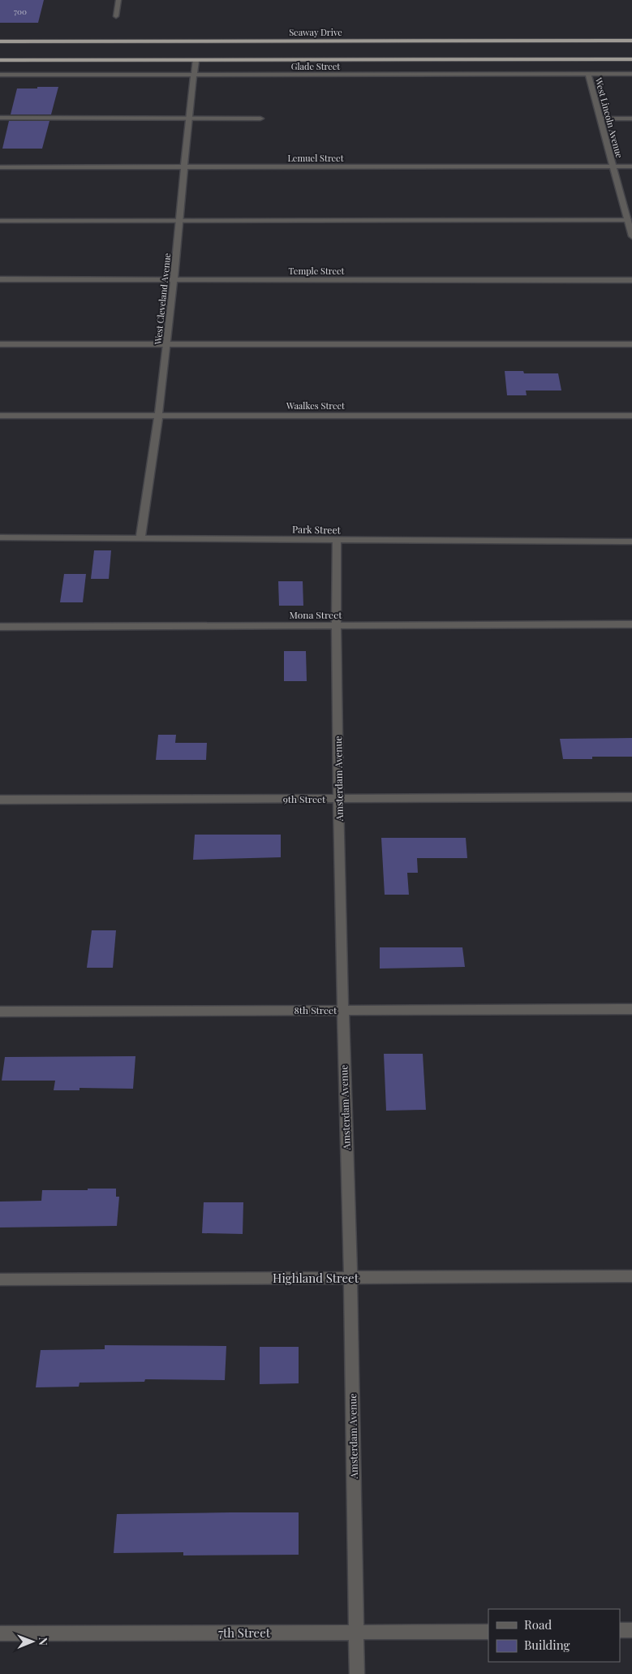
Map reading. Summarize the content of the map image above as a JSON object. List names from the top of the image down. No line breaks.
{"streets":{"highway":["Seaway Drive"],"street":["Glade Street","West Lincoln Avenue","Lemuel Street","Temple Street","West Cleveland Avenue","Waalkes Street","Park Street","Mona Street","Amsterdam Avenue","9th Street","8th Street","Highland Street","7th Street"]},"crossings":[["Glade Street","West Lincoln Avenue"],["Glade Street","West Cleveland Avenue"],["West Lincoln Avenue","Lemuel Street"],["Lemuel Street","West Cleveland Avenue"],["Temple Street","West Cleveland Avenue"],["West Cleveland Avenue","Waalkes Street"],["West Cleveland Avenue","Park Street"],["Park Street","Amsterdam Avenue"],["Mona Street","Amsterdam Avenue"],["Amsterdam Avenue","9th Street"],["Amsterdam Avenue","8th Street"],["Amsterdam Avenue","Highland Street"],["Amsterdam Avenue","7th Street"]],"house_numbers":["700"],"legend":["Road","Building"],"north":"right"}
